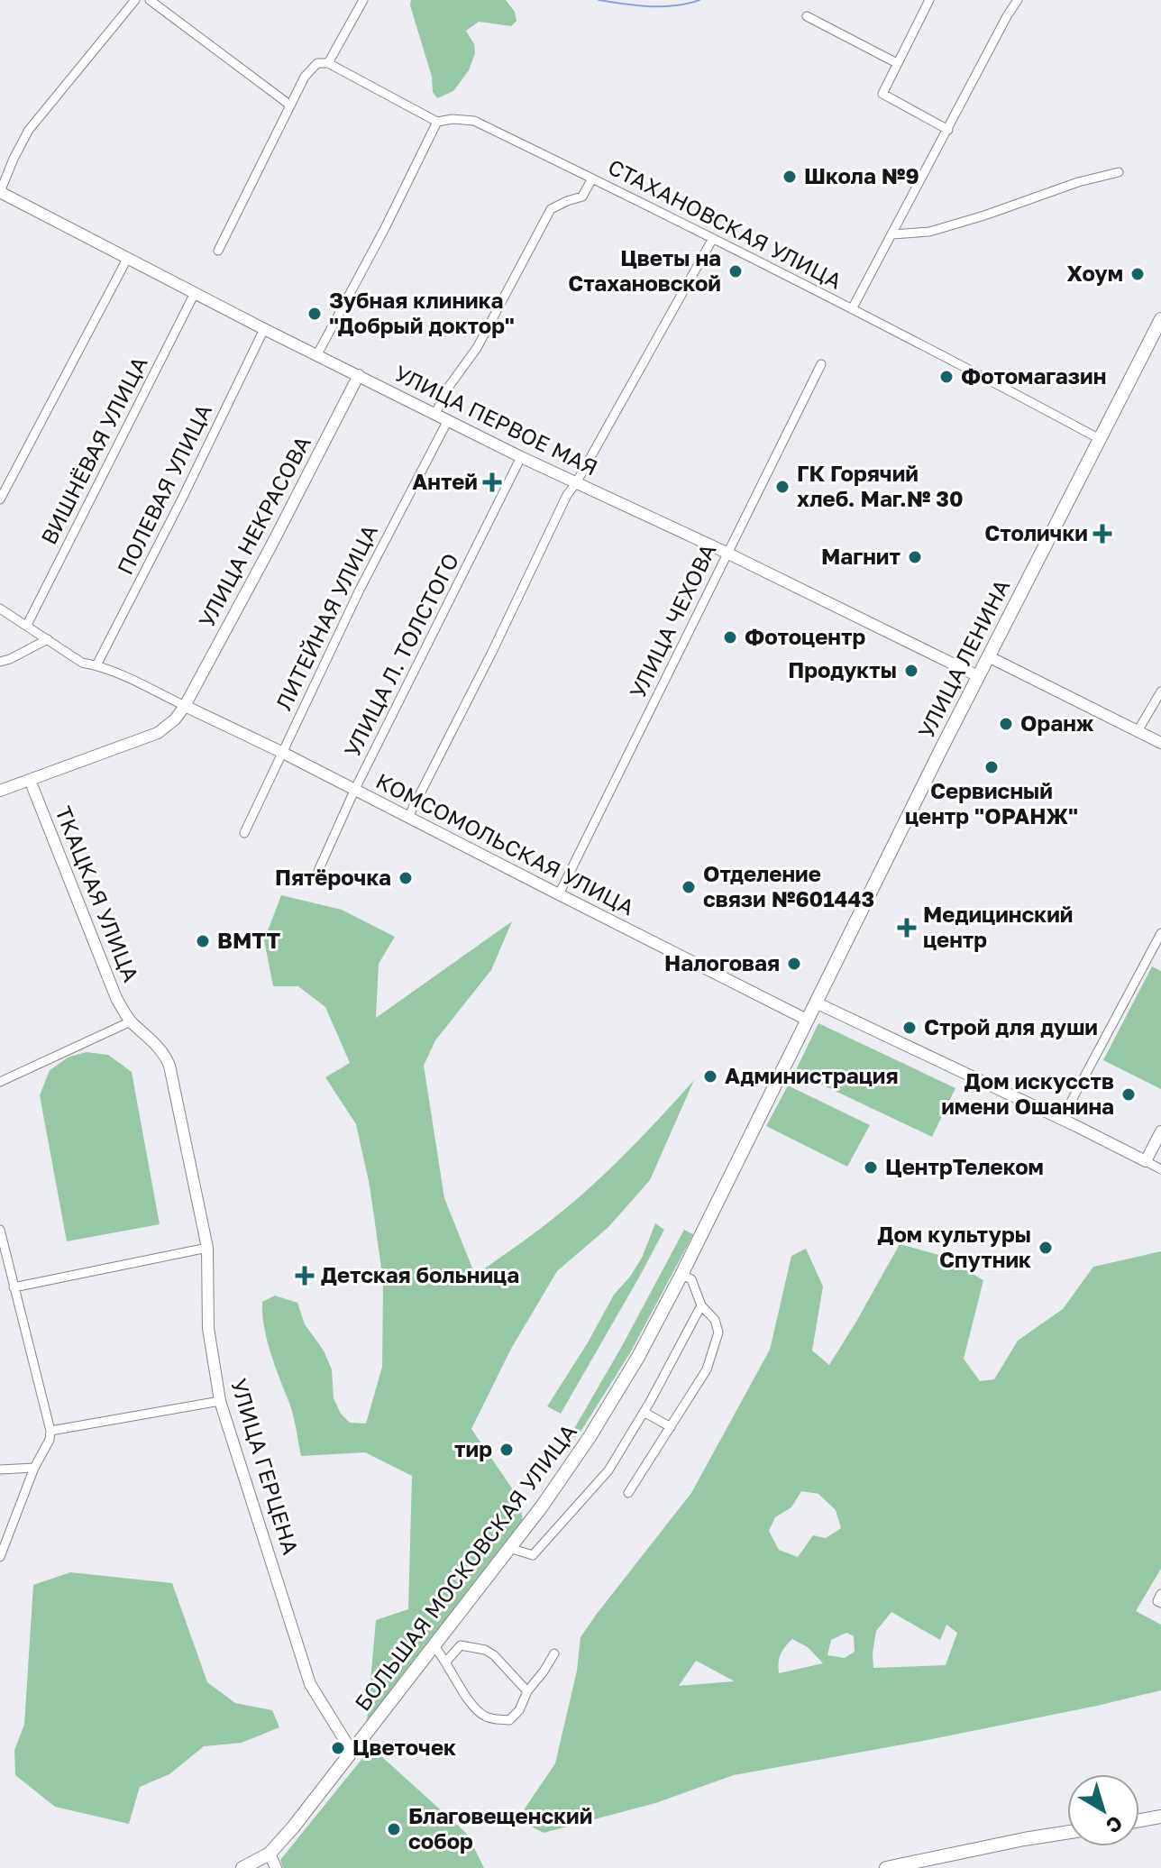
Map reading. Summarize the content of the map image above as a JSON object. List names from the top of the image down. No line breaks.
{"streets":{"main road":["УЛИЦА ЛЕНИНА","БОЛЬШАЯ МОСКОВСКАЯ УЛИЦА"],"street":["СТАХАНОВСКАЯ УЛИЦА","УЛИЦА ПЕРВОЕ МАЯ","ВИШНЁВАЯ УЛИЦА","ПОЛЕВАЯ УЛИЦА","УЛИЦА НЕКРАСОВА","ЛИТЕЙНАЯ УЛИЦА","УЛИЦА ЧЕХОВА","УЛИЦА Л. ТОЛСТОГО","КОМСОМОЛЬСКАЯ УЛИЦА","ТКАЦКАЯ УЛИЦА","УЛИЦА ГЕРЦЕНА"]},"crossings":[["СТАХАНОВСКАЯ УЛИЦА","УЛИЦА ЛЕНИНА"],["УЛИЦА ПЕРВОЕ МАЯ","ВИШНЁВАЯ УЛИЦА"],["УЛИЦА ПЕРВОЕ МАЯ","ПОЛЕВАЯ УЛИЦА"],["УЛИЦА ПЕРВОЕ МАЯ","УЛИЦА НЕКРАСОВА"],["УЛИЦА ПЕРВОЕ МАЯ","ЛИТЕЙНАЯ УЛИЦА"],["УЛИЦА ПЕРВОЕ МАЯ","УЛИЦА ЧЕХОВА"],["УЛИЦА ПЕРВОЕ МАЯ","УЛИЦА Л. ТОЛСТОГО"],["УЛИЦА ПЕРВОЕ МАЯ","УЛИЦА ЛЕНИНА"],["УЛИЦА НЕКРАСОВА","КОМСОМОЛЬСКАЯ УЛИЦА"],["УЛИЦА НЕКРАСОВА","ТКАЦКАЯ УЛИЦА"],["ЛИТЕЙНАЯ УЛИЦА","КОМСОМОЛЬСКАЯ УЛИЦА"],["УЛИЦА ЧЕХОВА","КОМСОМОЛЬСКАЯ УЛИЦА"],["УЛИЦА Л. ТОЛСТОГО","КОМСОМОЛЬСКАЯ УЛИЦА"],["УЛИЦА ЛЕНИНА","КОМСОМОЛЬСКАЯ УЛИЦА"],["УЛИЦА ЛЕНИНА","БОЛЬШАЯ МОСКОВСКАЯ УЛИЦА"],["КОМСОМОЛЬСКАЯ УЛИЦА","БОЛЬШАЯ МОСКОВСКАЯ УЛИЦА"],["ТКАЦКАЯ УЛИЦА","УЛИЦА ГЕРЦЕНА"],["УЛИЦА ГЕРЦЕНА","БОЛЬШАЯ МОСКОВСКАЯ УЛИЦА"]],"places":{"other":["Школа №9","Цветы на Стахановской","Хоум","Зубная клиника \"Добрый доктор\"","Фотомагазин","ГК Горячий хлеб. Маг.№ 30","Магнит","Фотоцентр","Продукты","Оранж","Сервисный центр \"ОРАНЖ\"","Пятёрочка","Отделение связи №601443","ВМТТ","Налоговая","Строй для души","Администрация","Дом искусств имени Ошанина","ЦентрТелеком","Дом культуры Спутник","тир","Цветочек","Благовещенский собор"],"health":["Антей","Столички","Медицинский центр","Детская больница"]},"north":"bottom right"}
